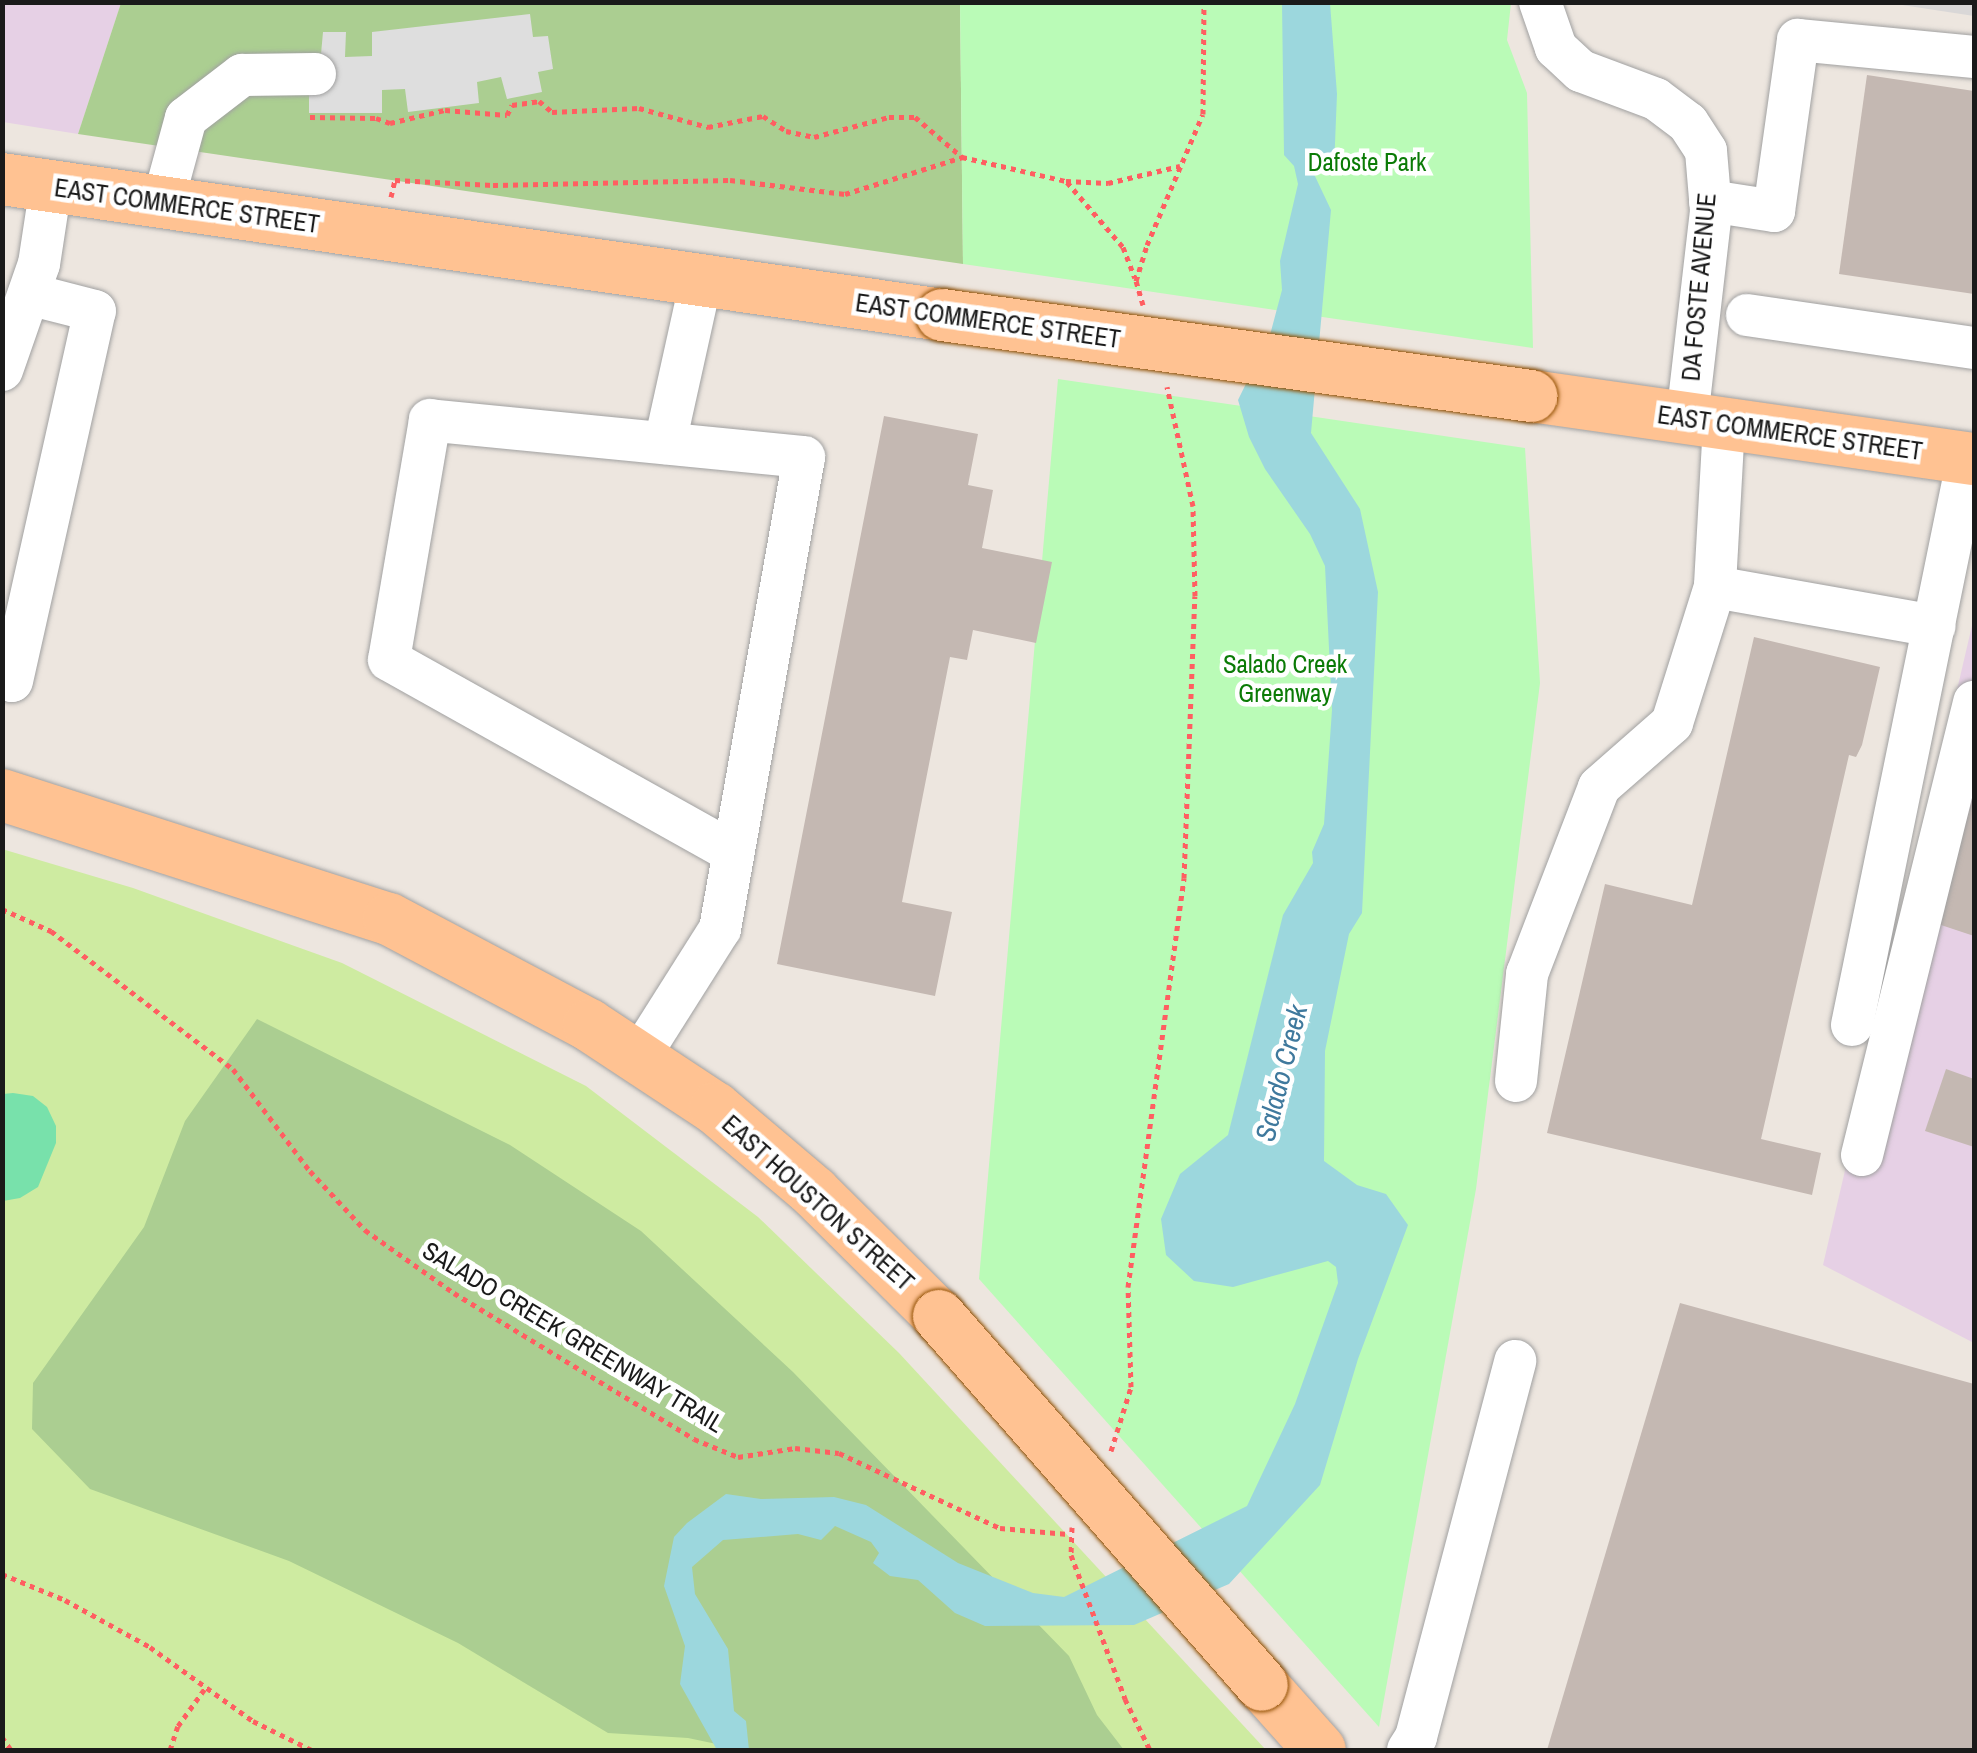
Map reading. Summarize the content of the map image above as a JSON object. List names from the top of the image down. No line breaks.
{"streets":{"main road":["EAST COMMERCE STREET","EAST HOUSTON STREET"],"street":["DA FOSTE AVENUE"],"path":["SALADO CREEK GREENWAY TRAIL"]},"crossings":[["EAST COMMERCE STREET","DA FOSTE AVENUE"]],"water":["Salado Creek"],"parks":["Dafoste Park","Salado Creek Greenway"]}
